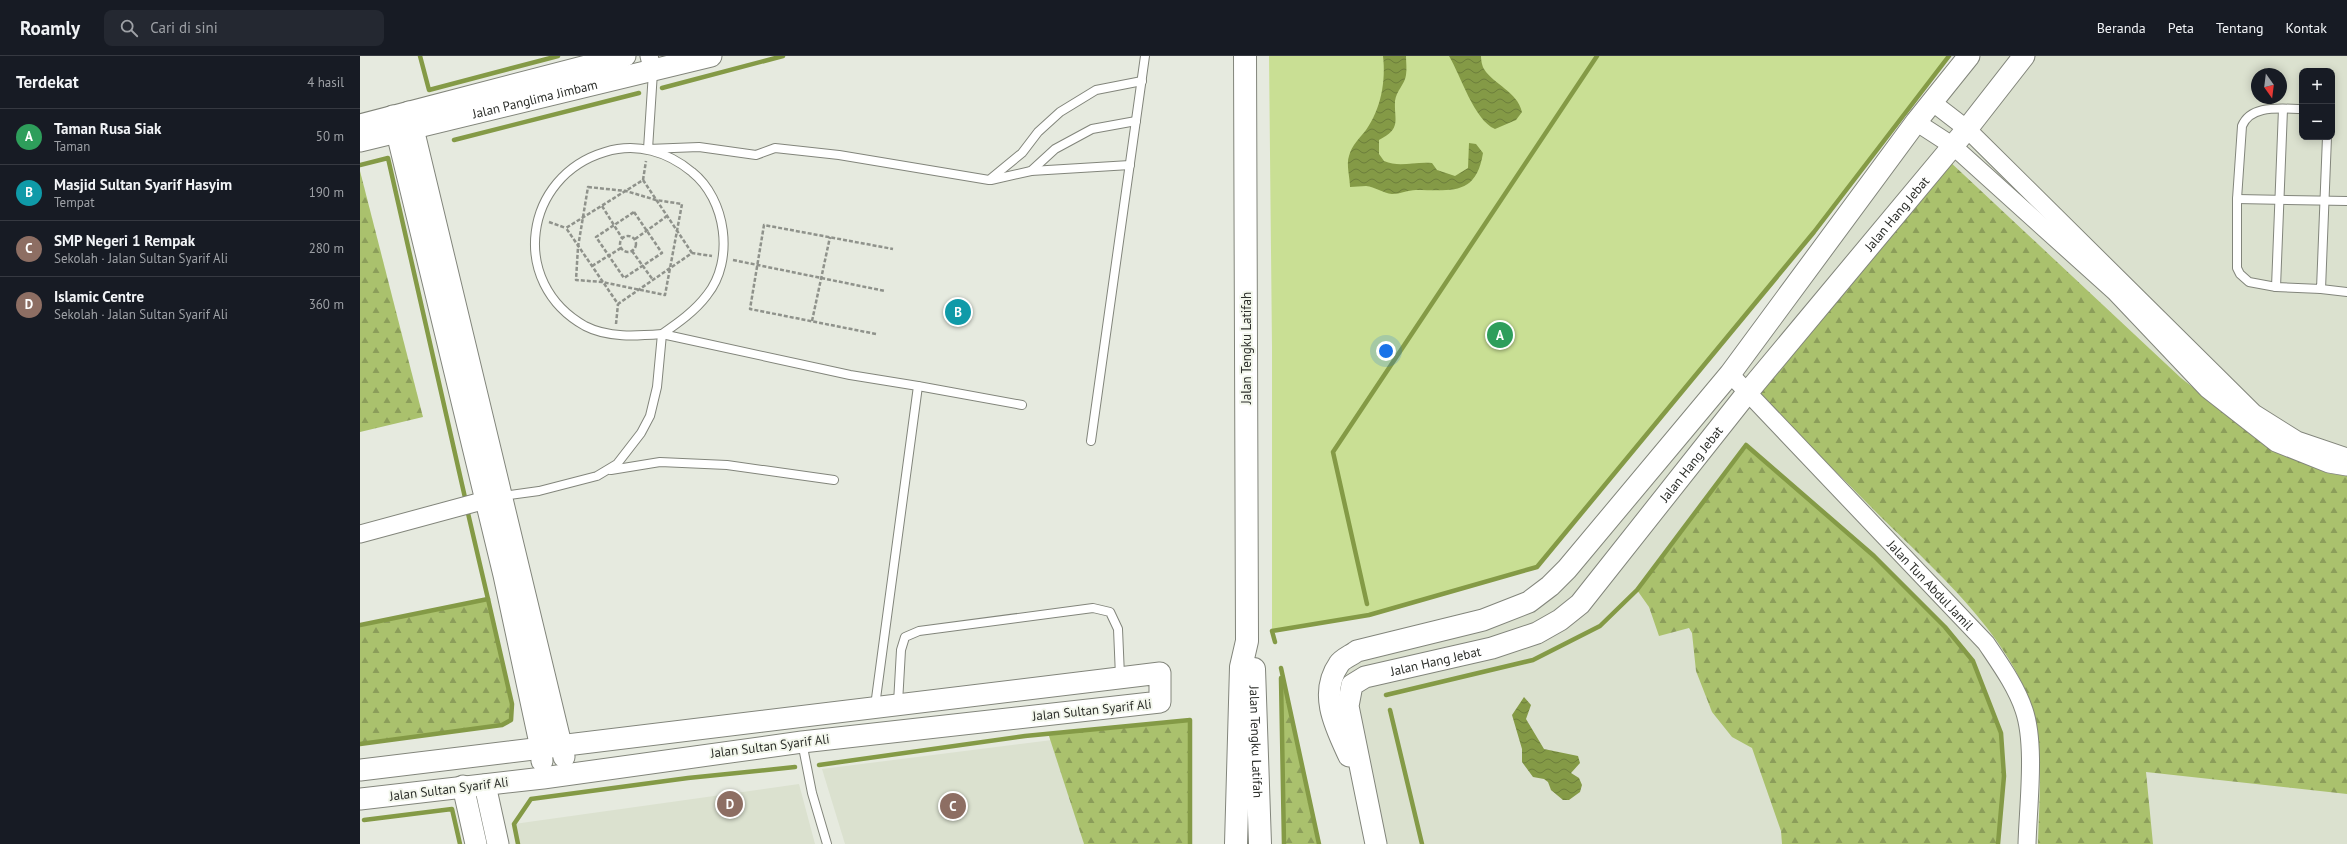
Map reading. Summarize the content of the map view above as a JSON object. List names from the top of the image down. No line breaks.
{"streets":{"main road":["Jalan Tengku Latifah"],"street":["Jalan Panglima Jimbam","Jalan Hang Jebat","Jalan Tun Abdul Jamil","Jalan Sultan Syarif Ali"]},"crossings":[["Jalan Hang Jebat","Jalan Tun Abdul Jamil"]],"north":"bottom","page":{"header":"Roamly","search":"Cari di sini","nav":["Beranda","Peta","Tentang","Kontak"],"heading":["Terdekat","4 hasil"],"map_buttons":["+","−"],"list":[{"mark":"A","name":"Taman Rusa Siak","note":"Taman","value":"50 m"},{"mark":"B","name":"Masjid Sultan Syarif Hasyim","note":"Tempat","value":"190 m"},{"mark":"C","name":"SMP Negeri 1 Rempak","note":"Sekolah · Jalan Sultan Syarif Ali","value":"280 m"},{"mark":"D","name":"Islamic Centre","note":"Sekolah · Jalan Sultan Syarif Ali","value":"360 m"}],"pins":["B","A","D","C"]}}
